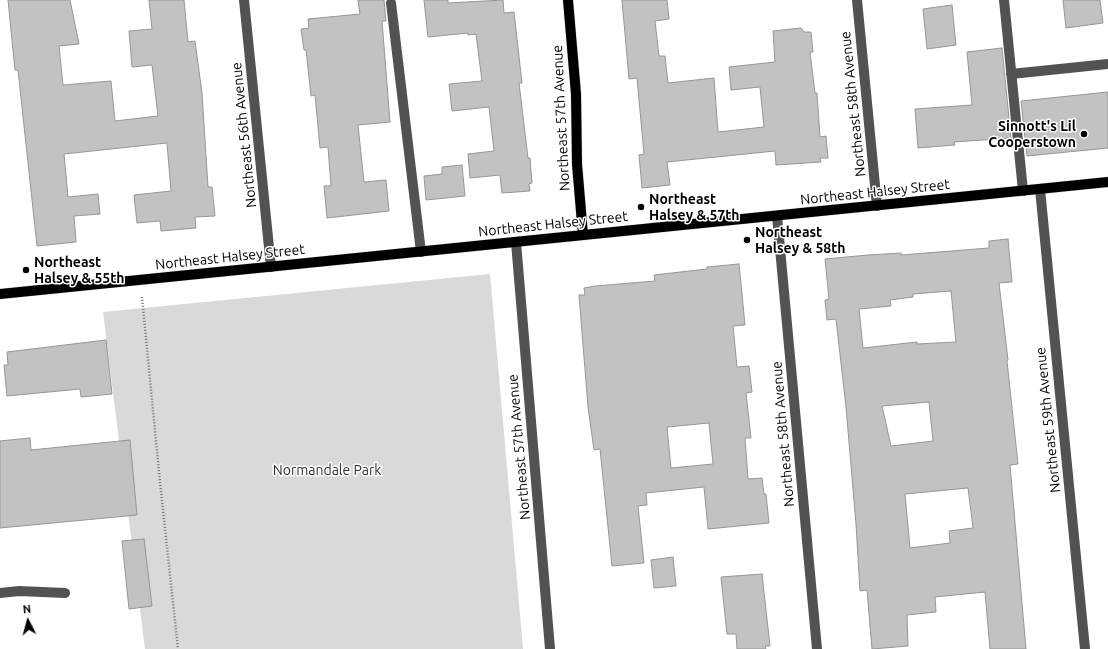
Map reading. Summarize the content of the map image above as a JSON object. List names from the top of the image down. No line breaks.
{"streets":{"main road":["Northeast 57th Avenue","Northeast Halsey Street"],"street":["Northeast 58th Avenue","Northeast 56th Avenue","Northeast 59th Avenue"]},"crossings":[["Northeast 58th Avenue","Northeast Halsey Street"],["Northeast 57th Avenue","Northeast Halsey Street"],["Northeast 56th Avenue","Northeast Halsey Street"],["Northeast Halsey Street","Northeast 59th Avenue"]],"parks":["Normandale Park"],"places":["Sinnott's Lil Cooperstown","Northeast Halsey & 57th","Northeast Halsey & 58th","Northeast Halsey & 55th"],"north":"top"}
